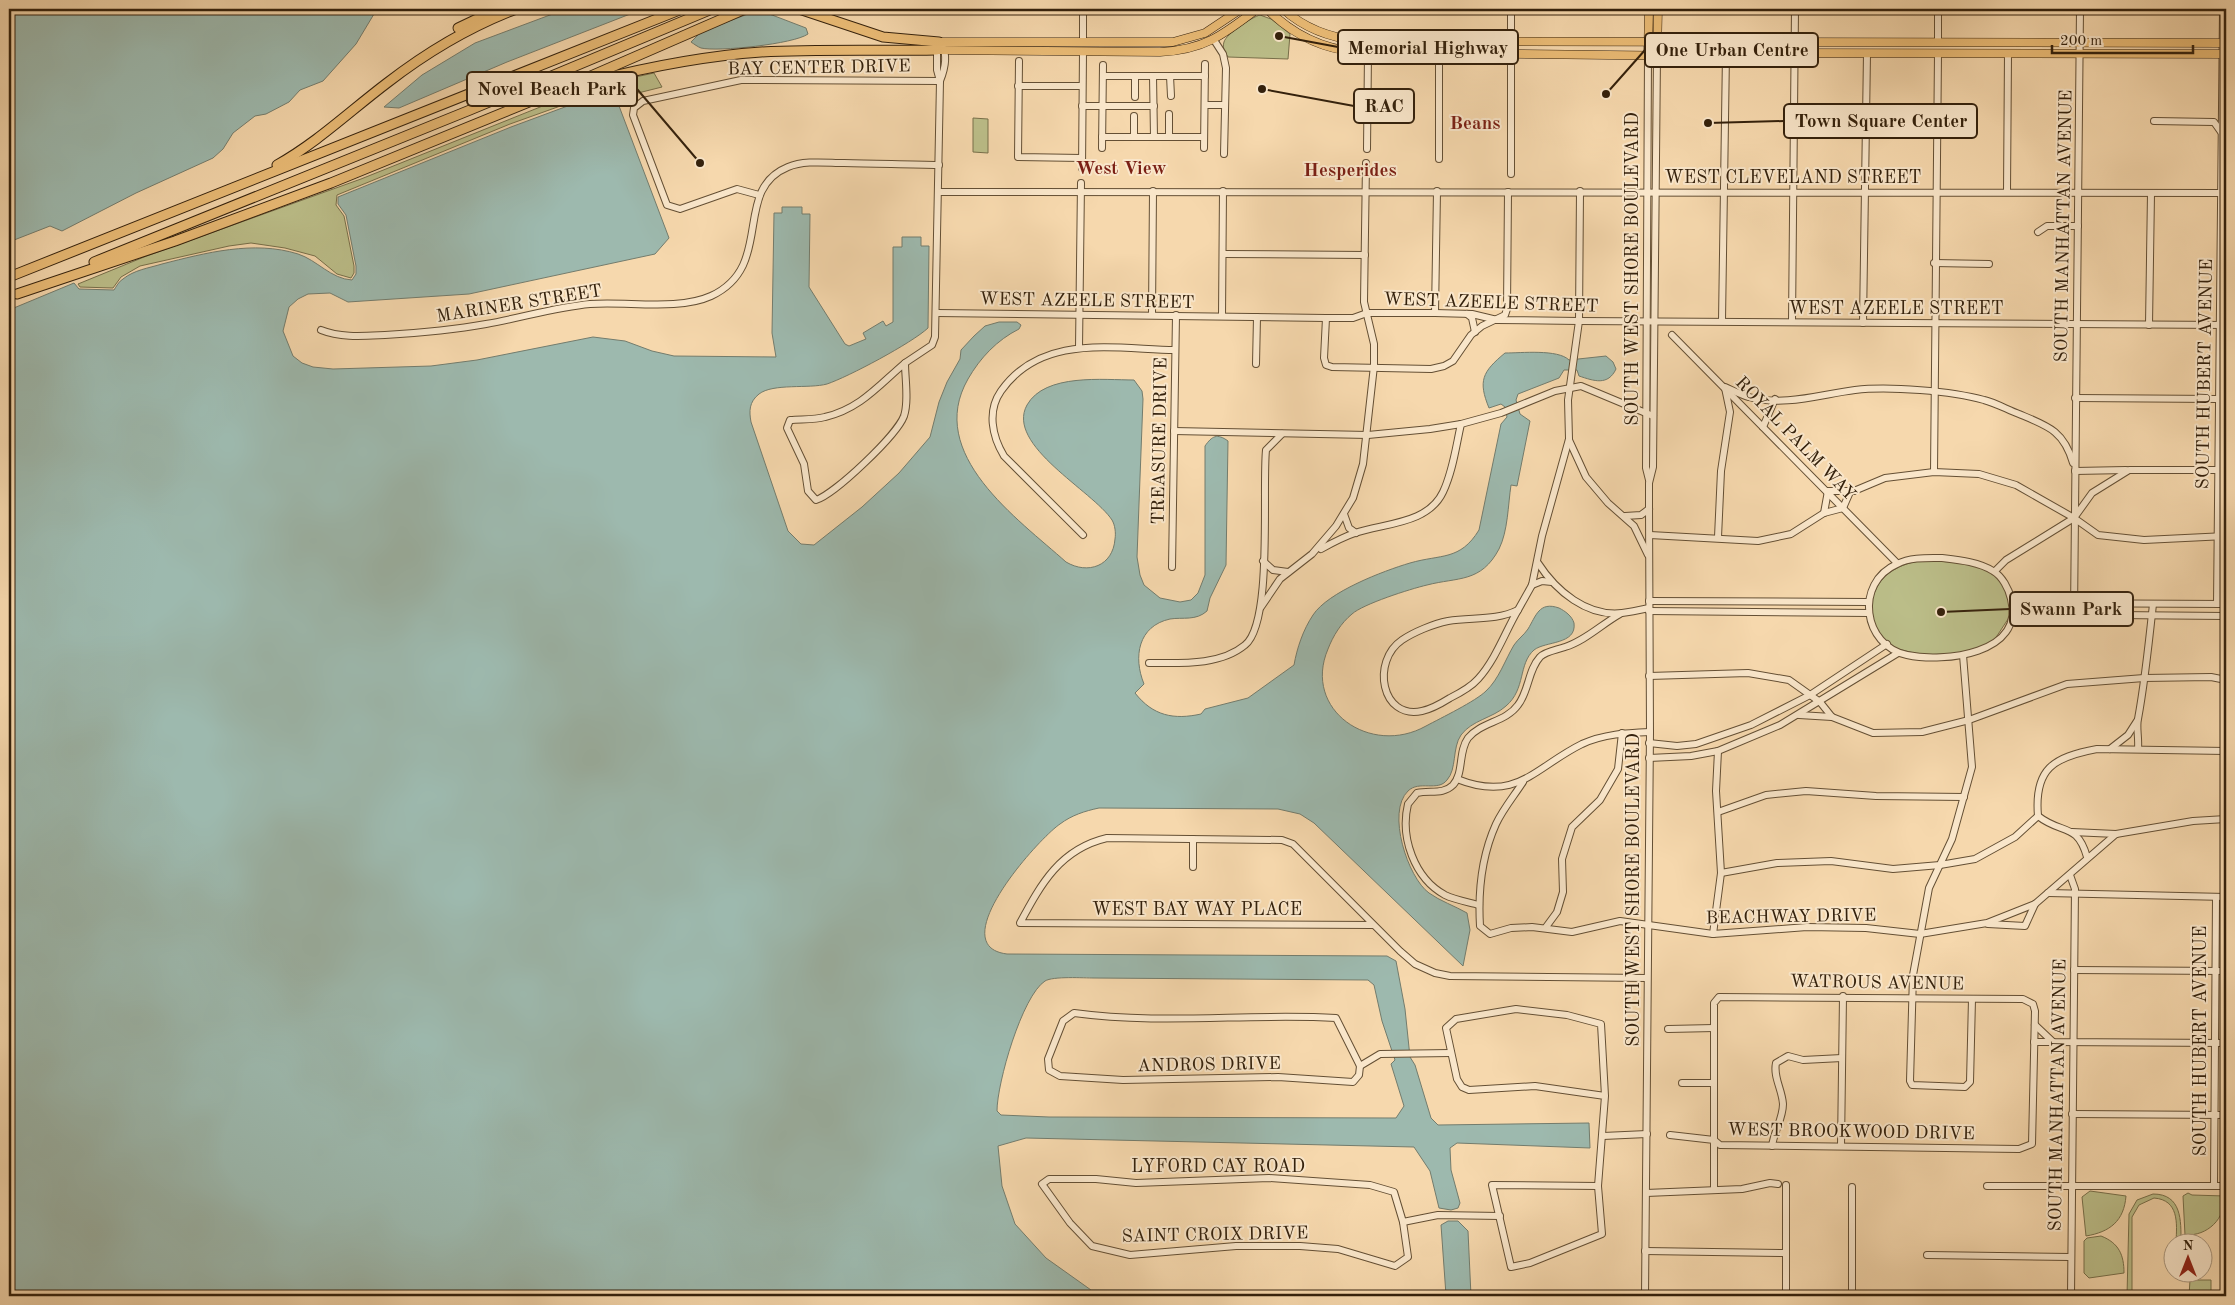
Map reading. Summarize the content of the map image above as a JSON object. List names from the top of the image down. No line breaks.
{"streets":{"street":["BAY CENTER DRIVE","WEST CLEVELAND STREET","SOUTH MANHATTAN AVENUE","SOUTH WEST SHORE BOULEVARD","WEST AZEELE STREET","MARINER STREET","SOUTH HUBERT AVENUE","ROYAL PALM WAY","TREASURE DRIVE","WEST BAY WAY PLACE","BEACHWAY DRIVE","WATROUS AVENUE","ANDROS DRIVE","WEST BROOKWOOD DRIVE","LYFORD CAY ROAD","SAINT CROIX DRIVE"]},"crossings":[["BAY CENTER DRIVE","MARINER STREET"],["WEST CLEVELAND STREET","SOUTH MANHATTAN AVENUE"],["WEST CLEVELAND STREET","SOUTH WEST SHORE BOULEVARD"],["WEST CLEVELAND STREET","SOUTH HUBERT AVENUE"],["SOUTH MANHATTAN AVENUE","WEST AZEELE STREET"],["SOUTH WEST SHORE BOULEVARD","WEST AZEELE STREET"],["SOUTH WEST SHORE BOULEVARD","BEACHWAY DRIVE"],["WEST AZEELE STREET","SOUTH HUBERT AVENUE"],["WEST AZEELE STREET","TREASURE DRIVE"],["LYFORD CAY ROAD","SAINT CROIX DRIVE"]],"districts":["Beans","West View","Hesperides"],"places":["Memorial Highway","RAC","One Urban Centre","Town Square Center","Novel Beach Park","Swann Park"],"scale_bar":"200 m","north":"top"}
